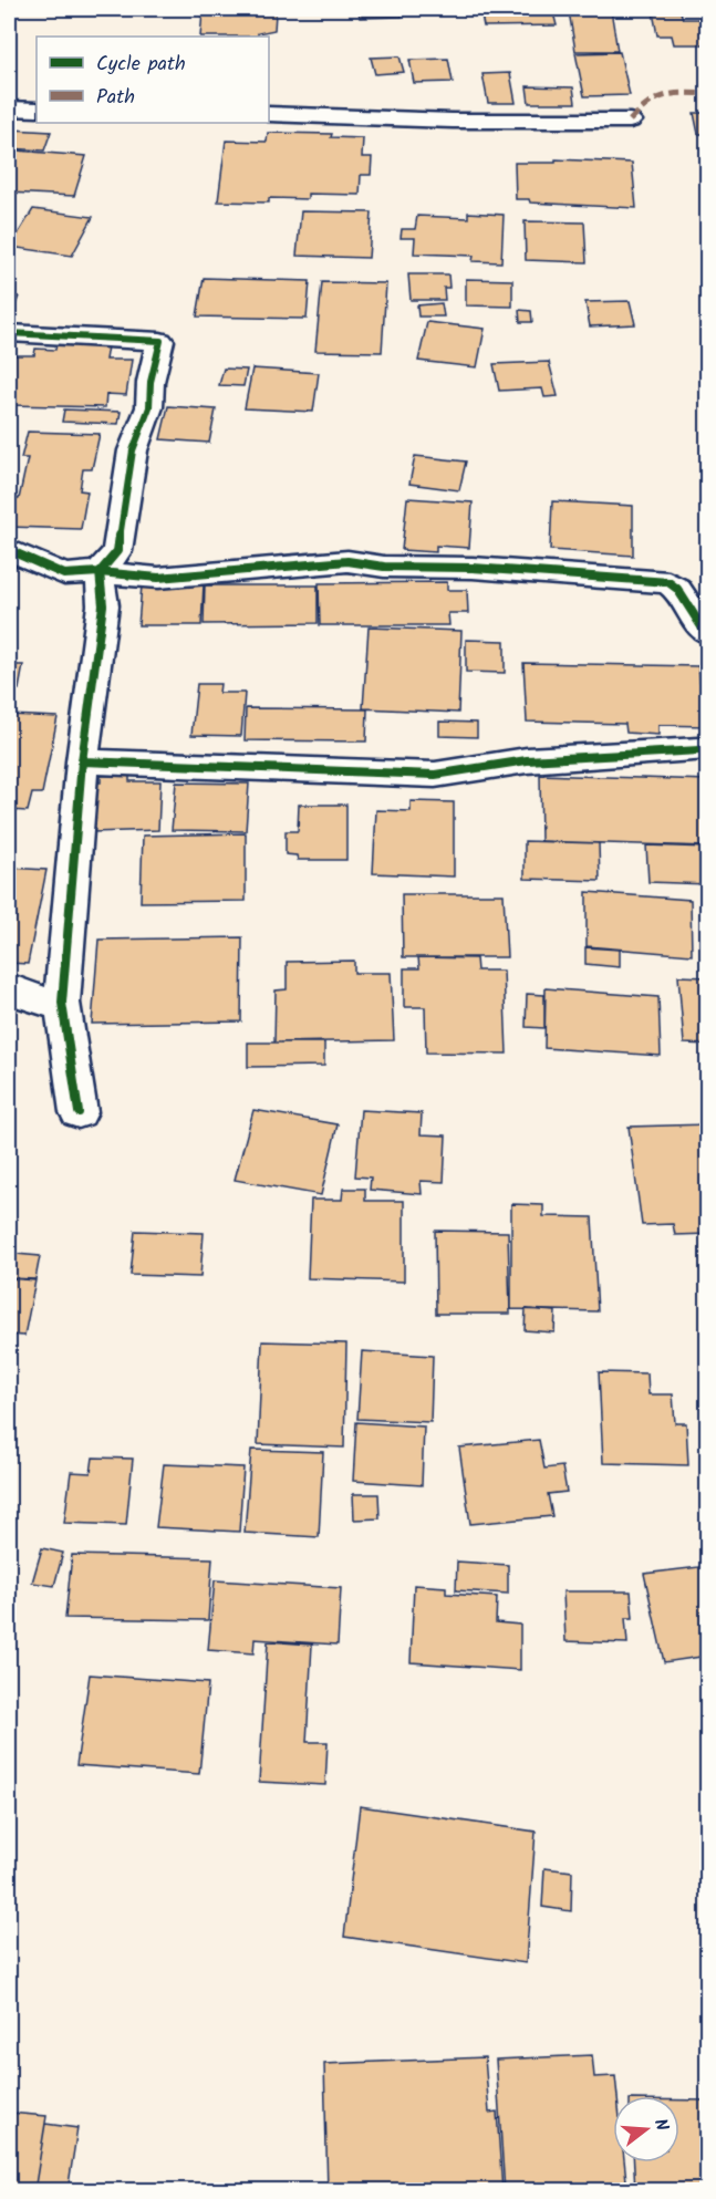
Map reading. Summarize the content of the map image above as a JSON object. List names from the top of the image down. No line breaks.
{"legend":["Cycle path","Path"],"north":"right"}
